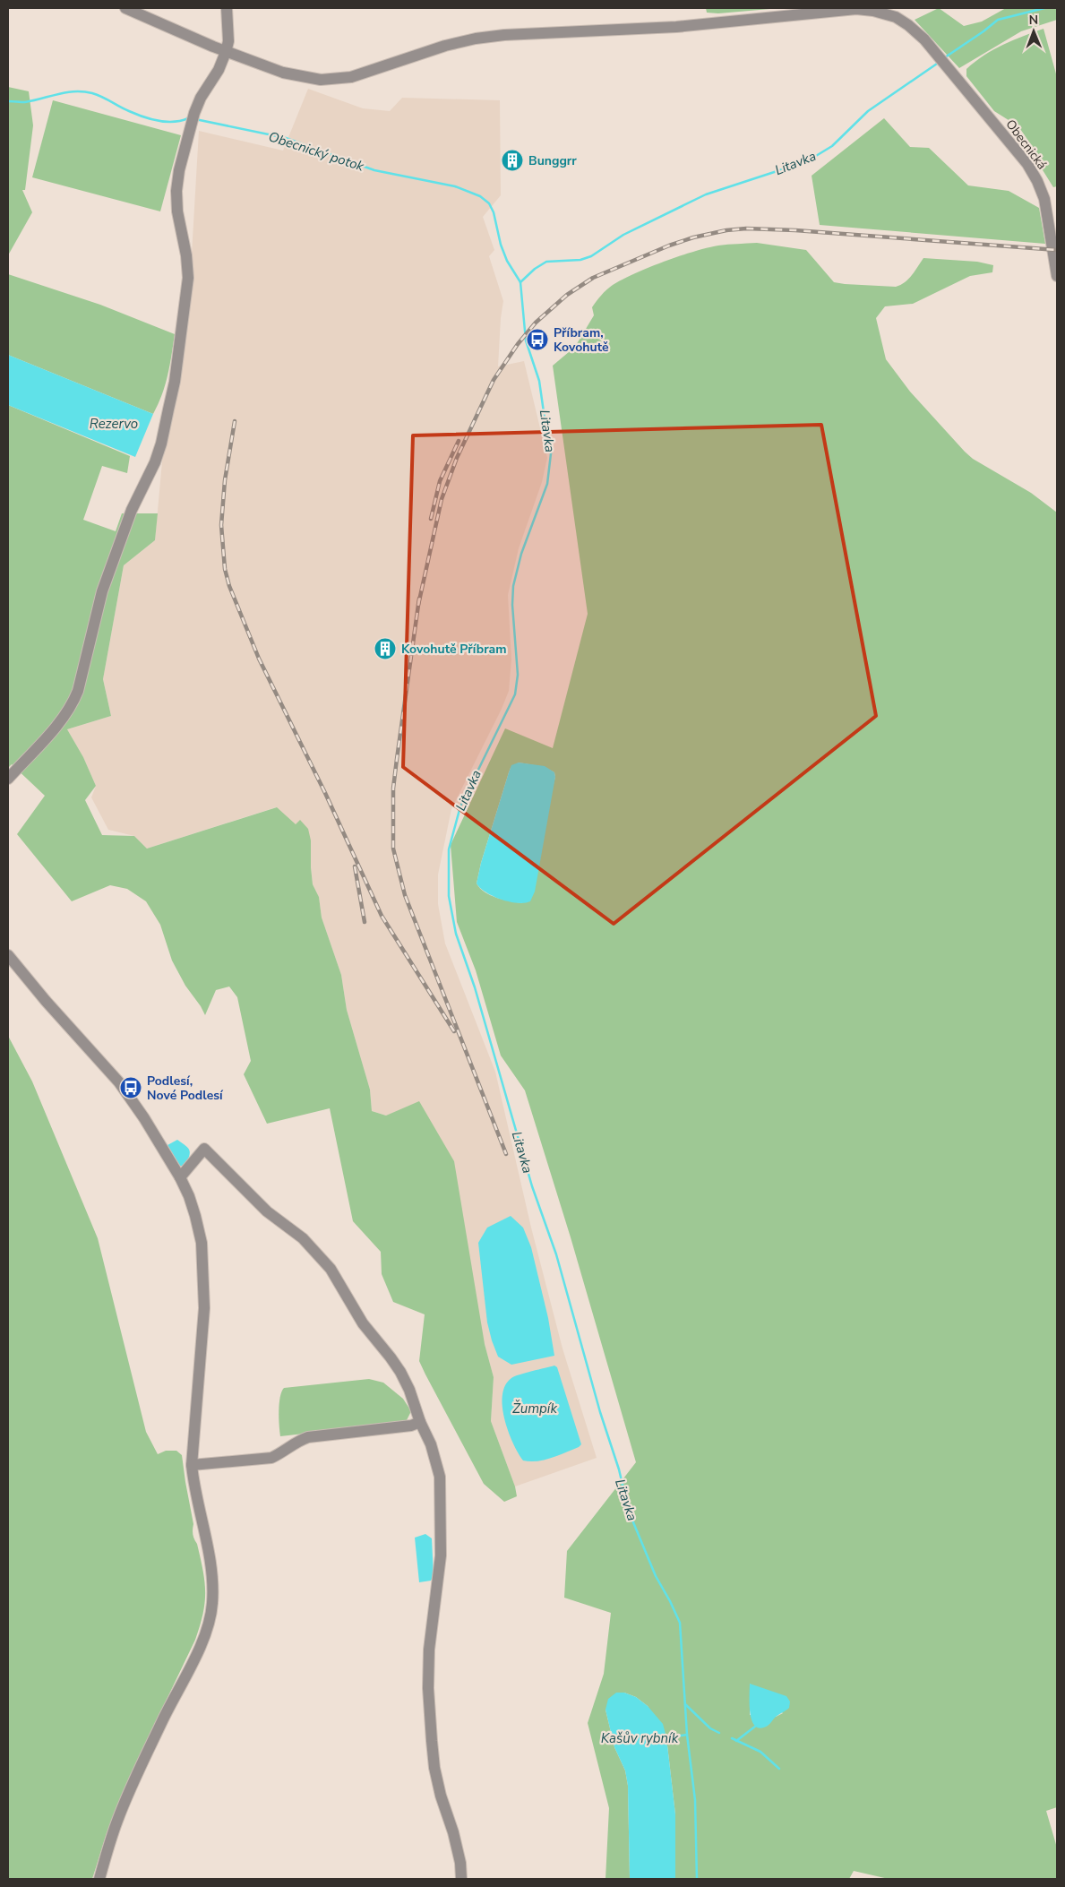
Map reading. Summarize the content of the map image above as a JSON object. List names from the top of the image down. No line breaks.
{"streets":{"street":["Obecnická"]},"water":["Obecnický potok","Litavka","Rezervo","Žumpík","Kašův rybník"],"places":{"building":["Bunggrr","Kovohutě Příbram"],"bus stop":["Příbram, Kovohutě","Podlesí, Nové Podlesí"]},"north":"top"}
